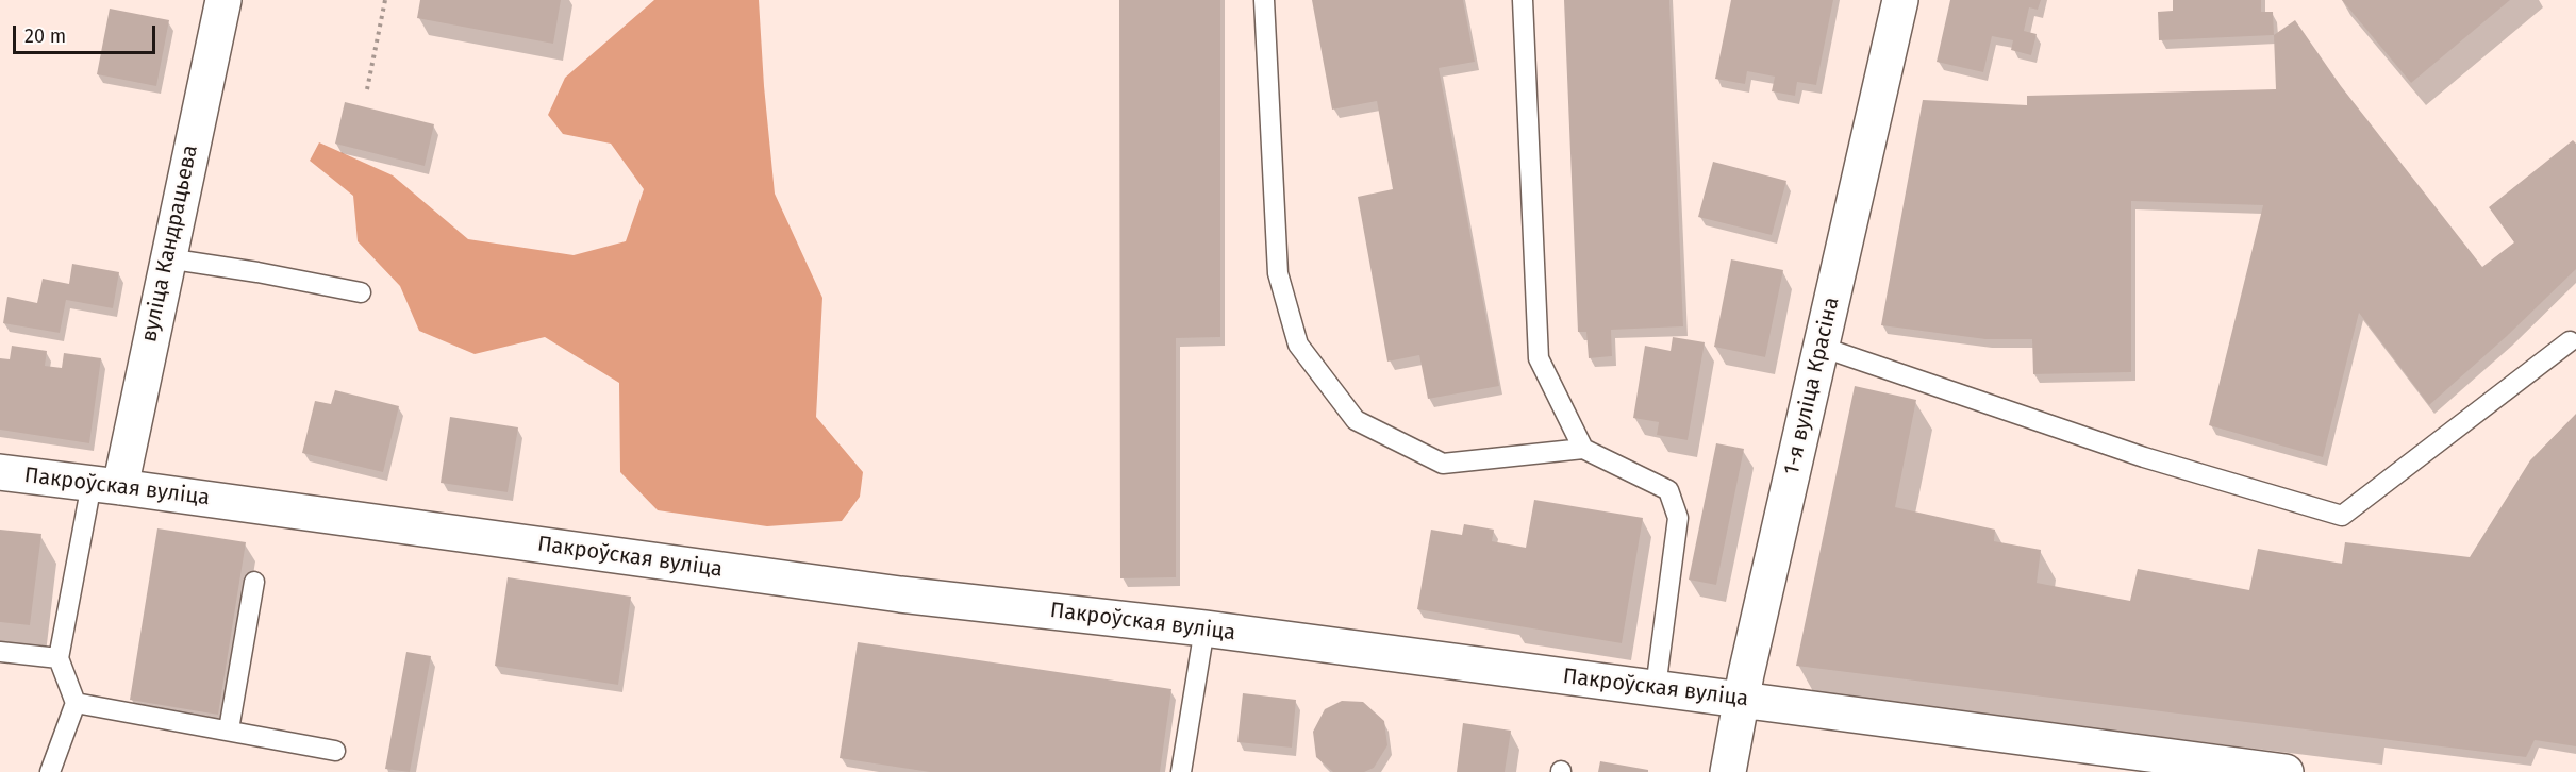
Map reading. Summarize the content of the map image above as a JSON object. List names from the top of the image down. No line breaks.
{"streets":{"street":["вуліца Кандрацьева","1-я вуліца Красіна","Пакроўская вуліца"]},"crossings":[["вуліца Кандрацьева","Пакроўская вуліца"],["1-я вуліца Красіна","Пакроўская вуліца"]],"scale_bar":"20 m"}
